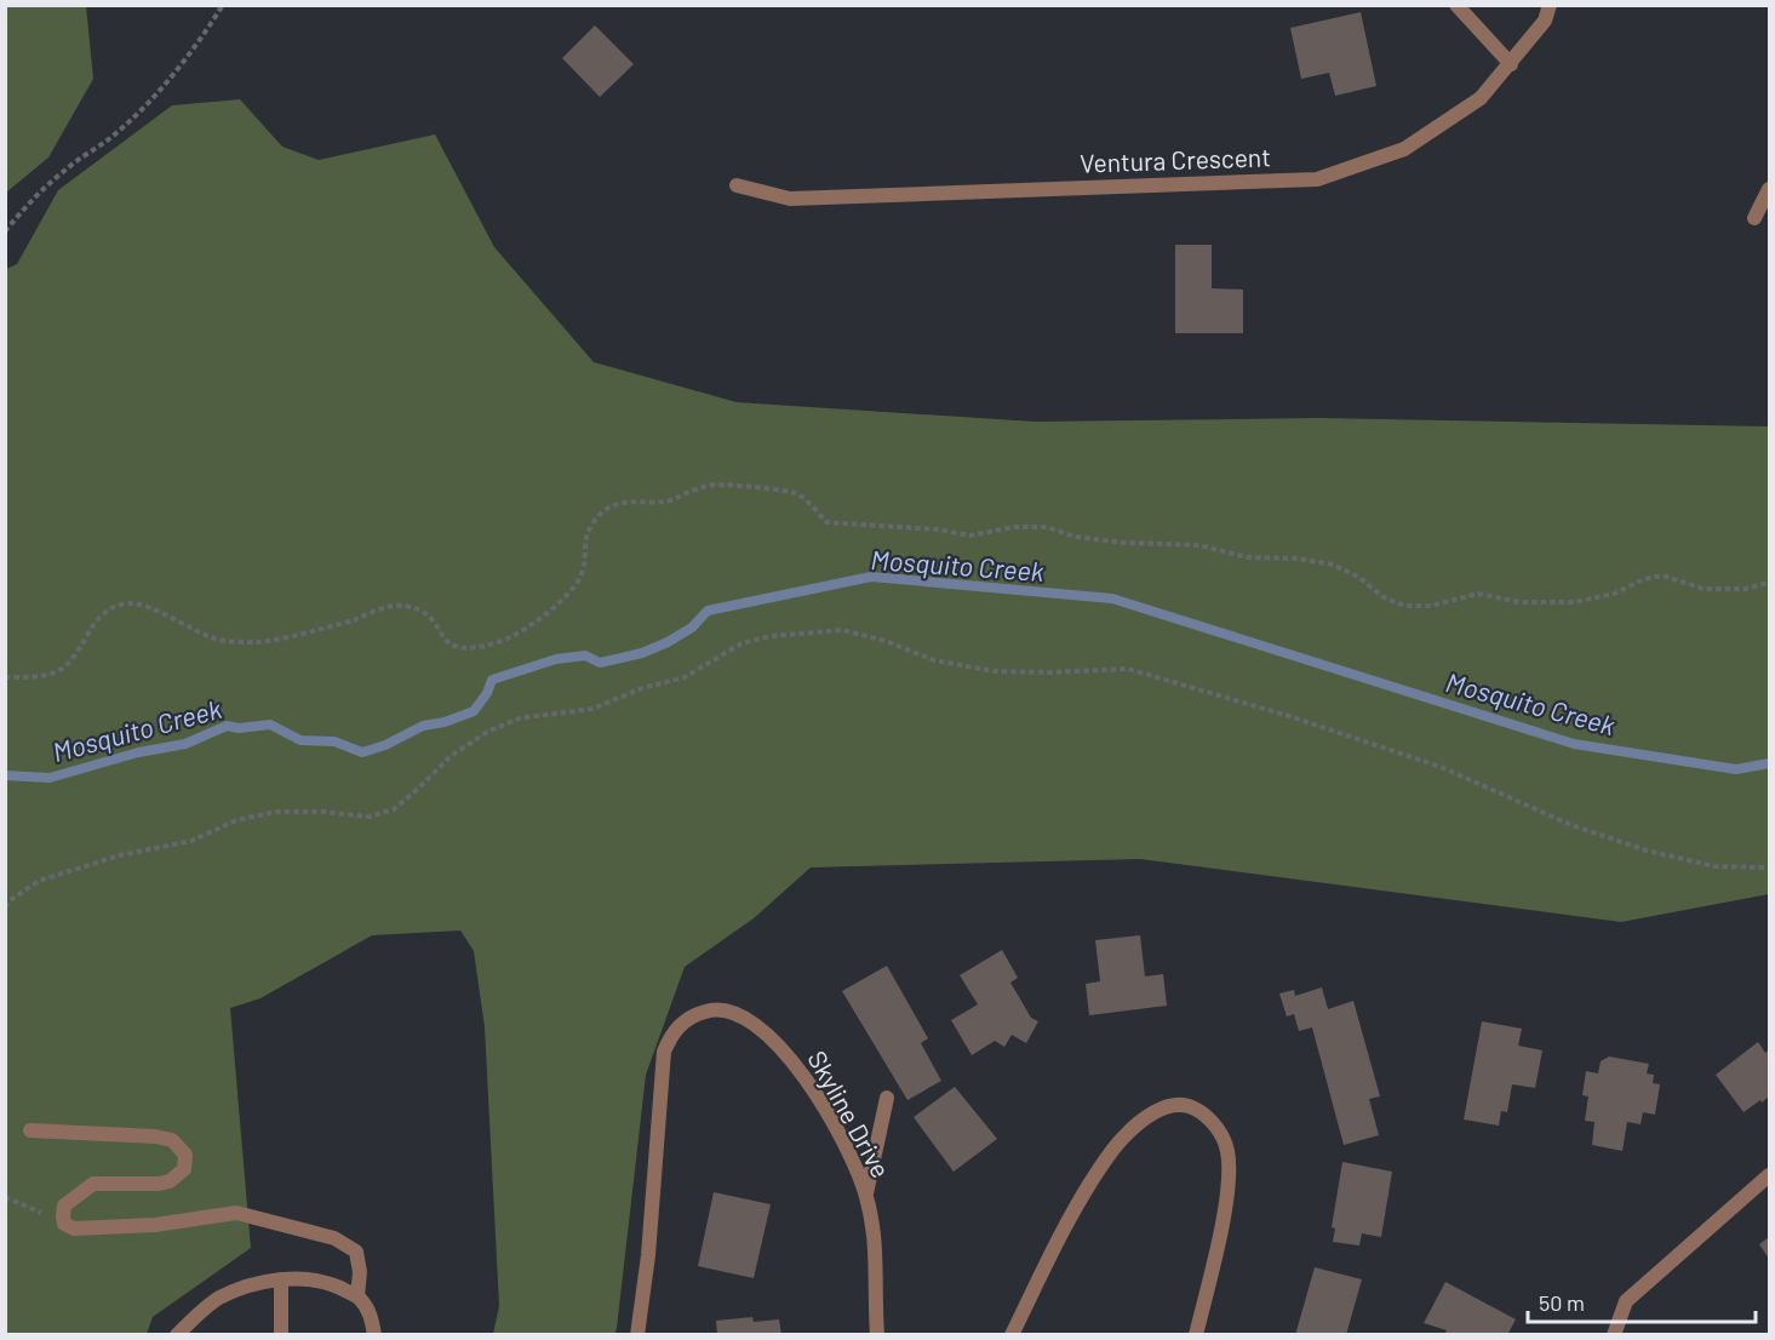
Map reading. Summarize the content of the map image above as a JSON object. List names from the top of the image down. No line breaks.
{"streets":{"street":["Ventura Crescent","Skyline Drive"]},"water":["Mosquito Creek"],"scale_bar":"50 m"}
